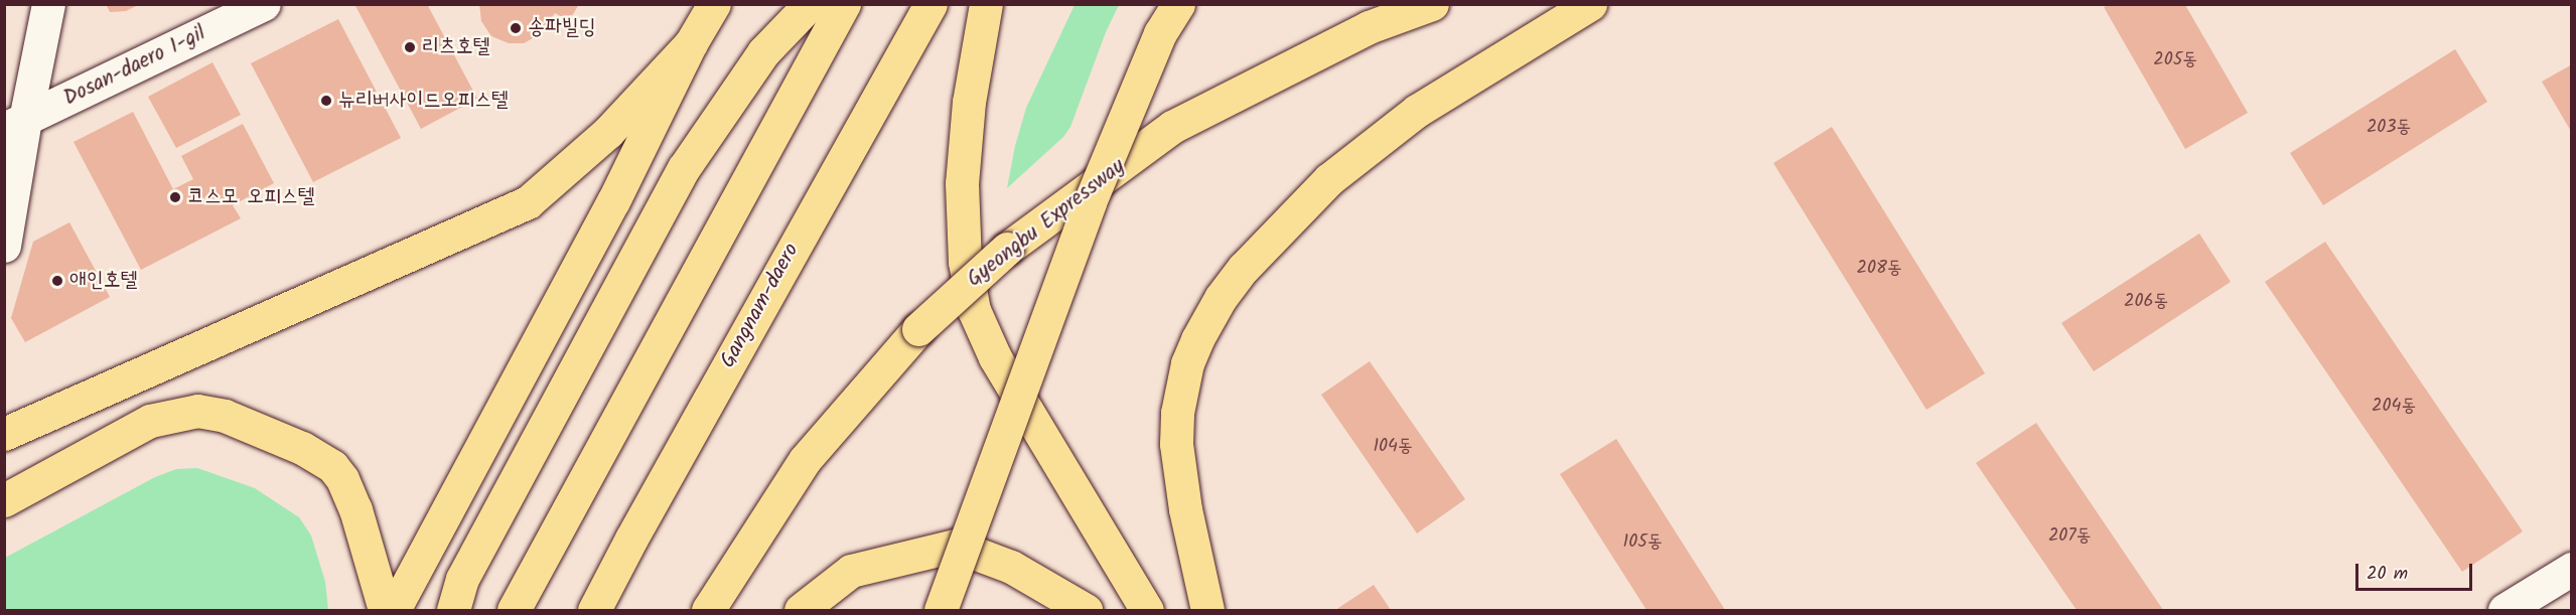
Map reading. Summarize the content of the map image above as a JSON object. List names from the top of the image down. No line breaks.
{"streets":{"main road":["Gyeongbu Expressway","Gangnam-daero"],"street":["Dosan-daero 1-gil"]},"places":["송파빌딩","리츠호텔","뉴리버사이드오피스텔","코스모 오피스텔","애인호텔"],"house_numbers":["205동","203동","208동","206동","204동","104동","207동","105동"],"scale_bar":"20 m"}
